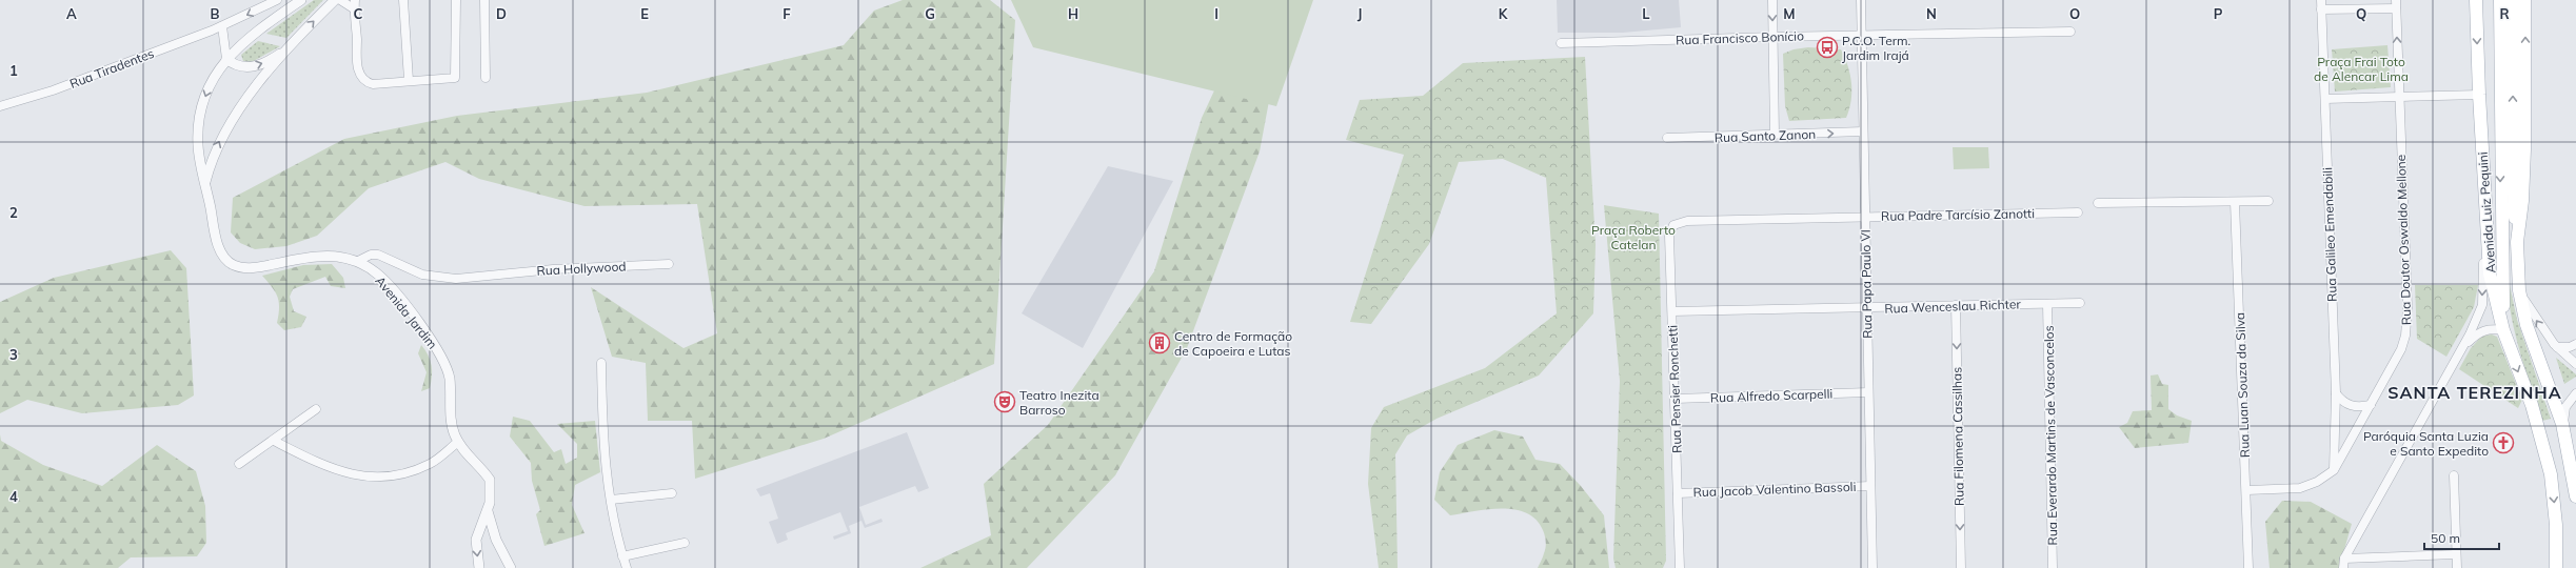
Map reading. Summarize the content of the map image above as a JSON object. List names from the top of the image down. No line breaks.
{"streets":{"main road":["Avenida Luiz Pequini"],"street":["Rua Francisco Bonício","Rua Tiradentes","Rua Santo Zanon","Rua Padre Tarcísio Zanotti","Rua Galileo Emendabili","Rua Doutor Oswaldo Mellone","Rua Hollywood","Rua Papa Paulo VI","Rua Wenceslau Richter","Avenida Jardim","Rua Luan Souza da Silva","Rua Pensier Ronchetti","Rua Alfredo Scarpelli","Rua Everardo Martins de Vasconcelos","Rua Filomena Cassilhas","Rua Jacob Valentino Bassoli"]},"crossings":[["Rua Francisco Bonício","Rua Papa Paulo VI"],["Rua Santo Zanon","Rua Papa Paulo VI"],["Rua Padre Tarcísio Zanotti","Rua Papa Paulo VI"],["Rua Padre Tarcísio Zanotti","Rua Pensier Ronchetti"],["Rua Galileo Emendabili","Rua Doutor Oswaldo Mellone"],["Rua Doutor Oswaldo Mellone","Rua Luan Souza da Silva"],["Rua Hollywood","Avenida Jardim"],["Rua Papa Paulo VI","Rua Wenceslau Richter"],["Rua Papa Paulo VI","Rua Alfredo Scarpelli"],["Rua Papa Paulo VI","Rua Jacob Valentino Bassoli"],["Rua Wenceslau Richter","Rua Pensier Ronchetti"],["Rua Wenceslau Richter","Rua Everardo Martins de Vasconcelos"],["Rua Wenceslau Richter","Rua Filomena Cassilhas"],["Rua Pensier Ronchetti","Rua Alfredo Scarpelli"],["Rua Pensier Ronchetti","Rua Jacob Valentino Bassoli"]],"one_way":["Rua Santo Zanon","Rua Filomena Cassilhas"],"districts":["SANTA TEREZINHA"],"parks":["Praça Frai Toto de Alencar Lima","Praça Roberto Catelan"],"places":{"bus stop":["P.C.O. Term. Jardim Irajá"],"building":["Centro de Formação de Capoeira e Lutas"],"theatre":["Teatro Inezita Barroso"],"church":["Paróquia Santa Luzia e Santo Expedito"]},"scale_bar":"50 m","grid":{"columns":["A","B","C","D","E","F","G","H","I","J","K","L","M","N","O","P","Q","R"],"rows":["1","2","3","4"]}}
